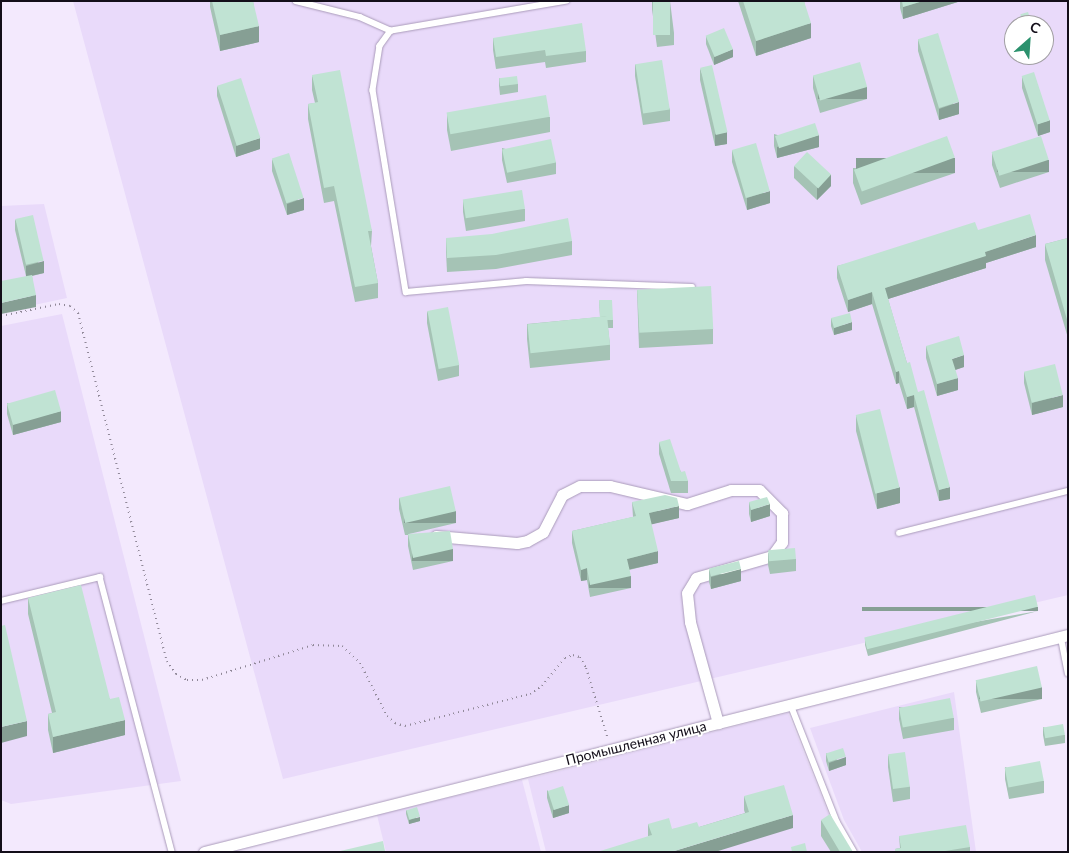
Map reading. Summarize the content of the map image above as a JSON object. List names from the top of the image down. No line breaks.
{"streets":{"street":["Промышленная улица"]},"north":"top right"}
